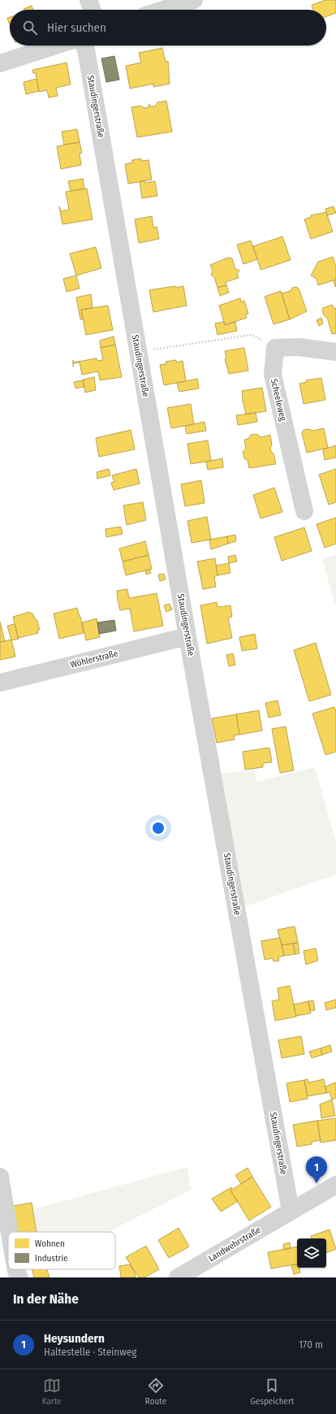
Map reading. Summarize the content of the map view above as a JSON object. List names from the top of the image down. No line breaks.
{"streets":{"street":["Staudingerstraße","Scheeleweg","Wöhlerstraße","Landwehrstraße"]},"crossings":[["Staudingerstraße","Wöhlerstraße"],["Staudingerstraße","Landwehrstraße"]],"legend":["Wohnen","Industrie"],"page":{"search":"Hier suchen","pins":"1","heading":"In der Nähe","list":[{"mark":"1","name":"Heysundern","note":"Haltestelle · Steinweg","value":"170 m"}],"nav":["Karte","Route","Gespeichert"]}}
